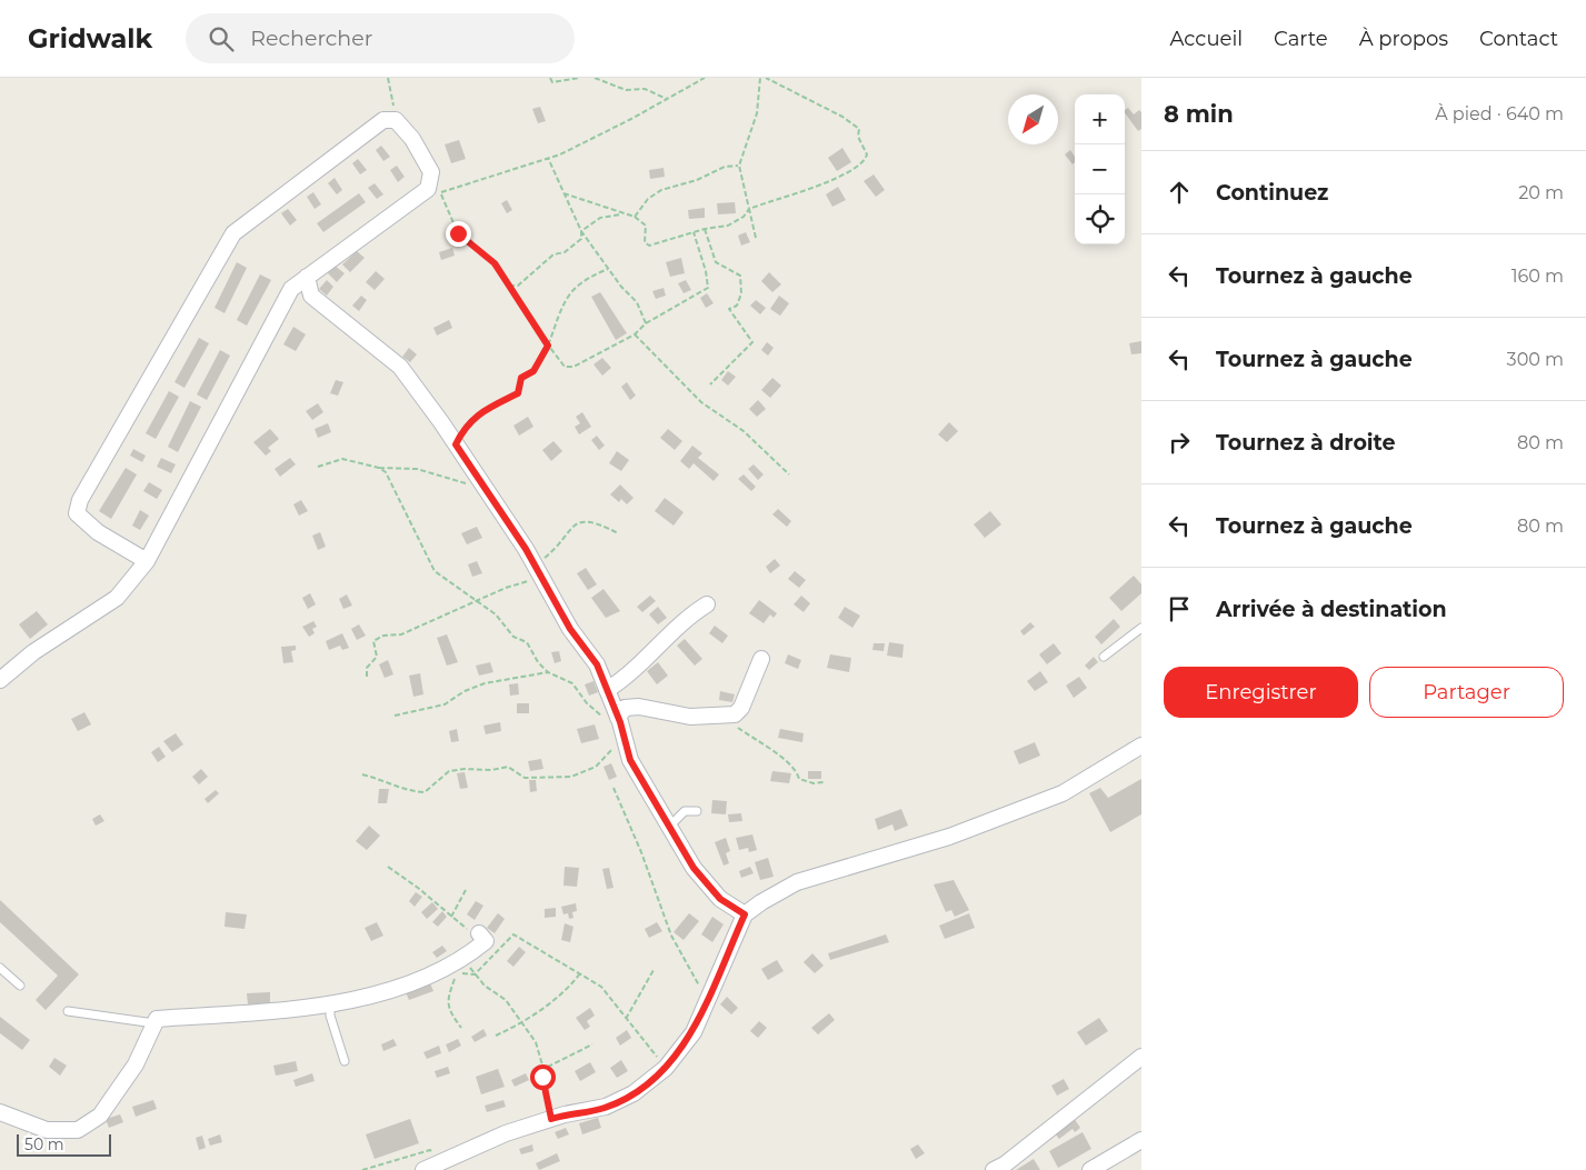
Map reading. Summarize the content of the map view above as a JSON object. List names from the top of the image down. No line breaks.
{"scale_bar":"50 m","north":"bottom left","page":{"header":"Gridwalk","search":"Rechercher","nav":["Accueil","Carte","À propos","Contact"],"heading":["8 min","À pied · 640 m"],"map_buttons":["+","−"],"list":[["Continuez","20 m"],["Tournez à gauche","160 m"],["Tournez à gauche","300 m"],["Tournez à droite","80 m"],["Tournez à gauche","80 m"],"Arrivée à destination"],"buttons":["Enregistrer","Partager"],"scale":"50 m"}}
